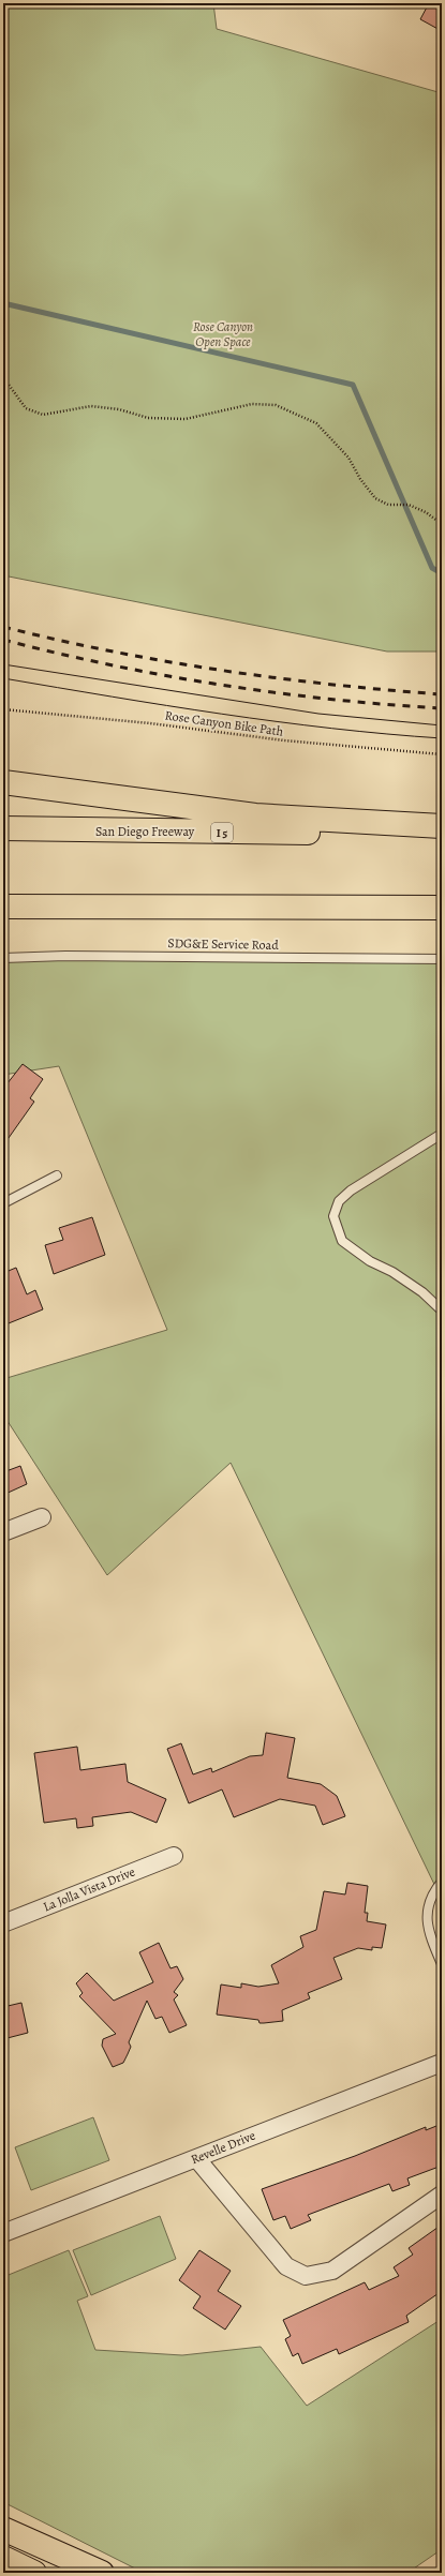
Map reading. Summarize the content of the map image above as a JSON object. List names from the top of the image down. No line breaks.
{"streets":{"highway":["San Diego Freeway","I 5"],"street":["La Jolla Vista Drive","Revelle Drive"],"lane":["SDG&E Service Road"],"path":["Rose Canyon Bike Path"]},"parks":["Rose Canyon Open Space"]}
